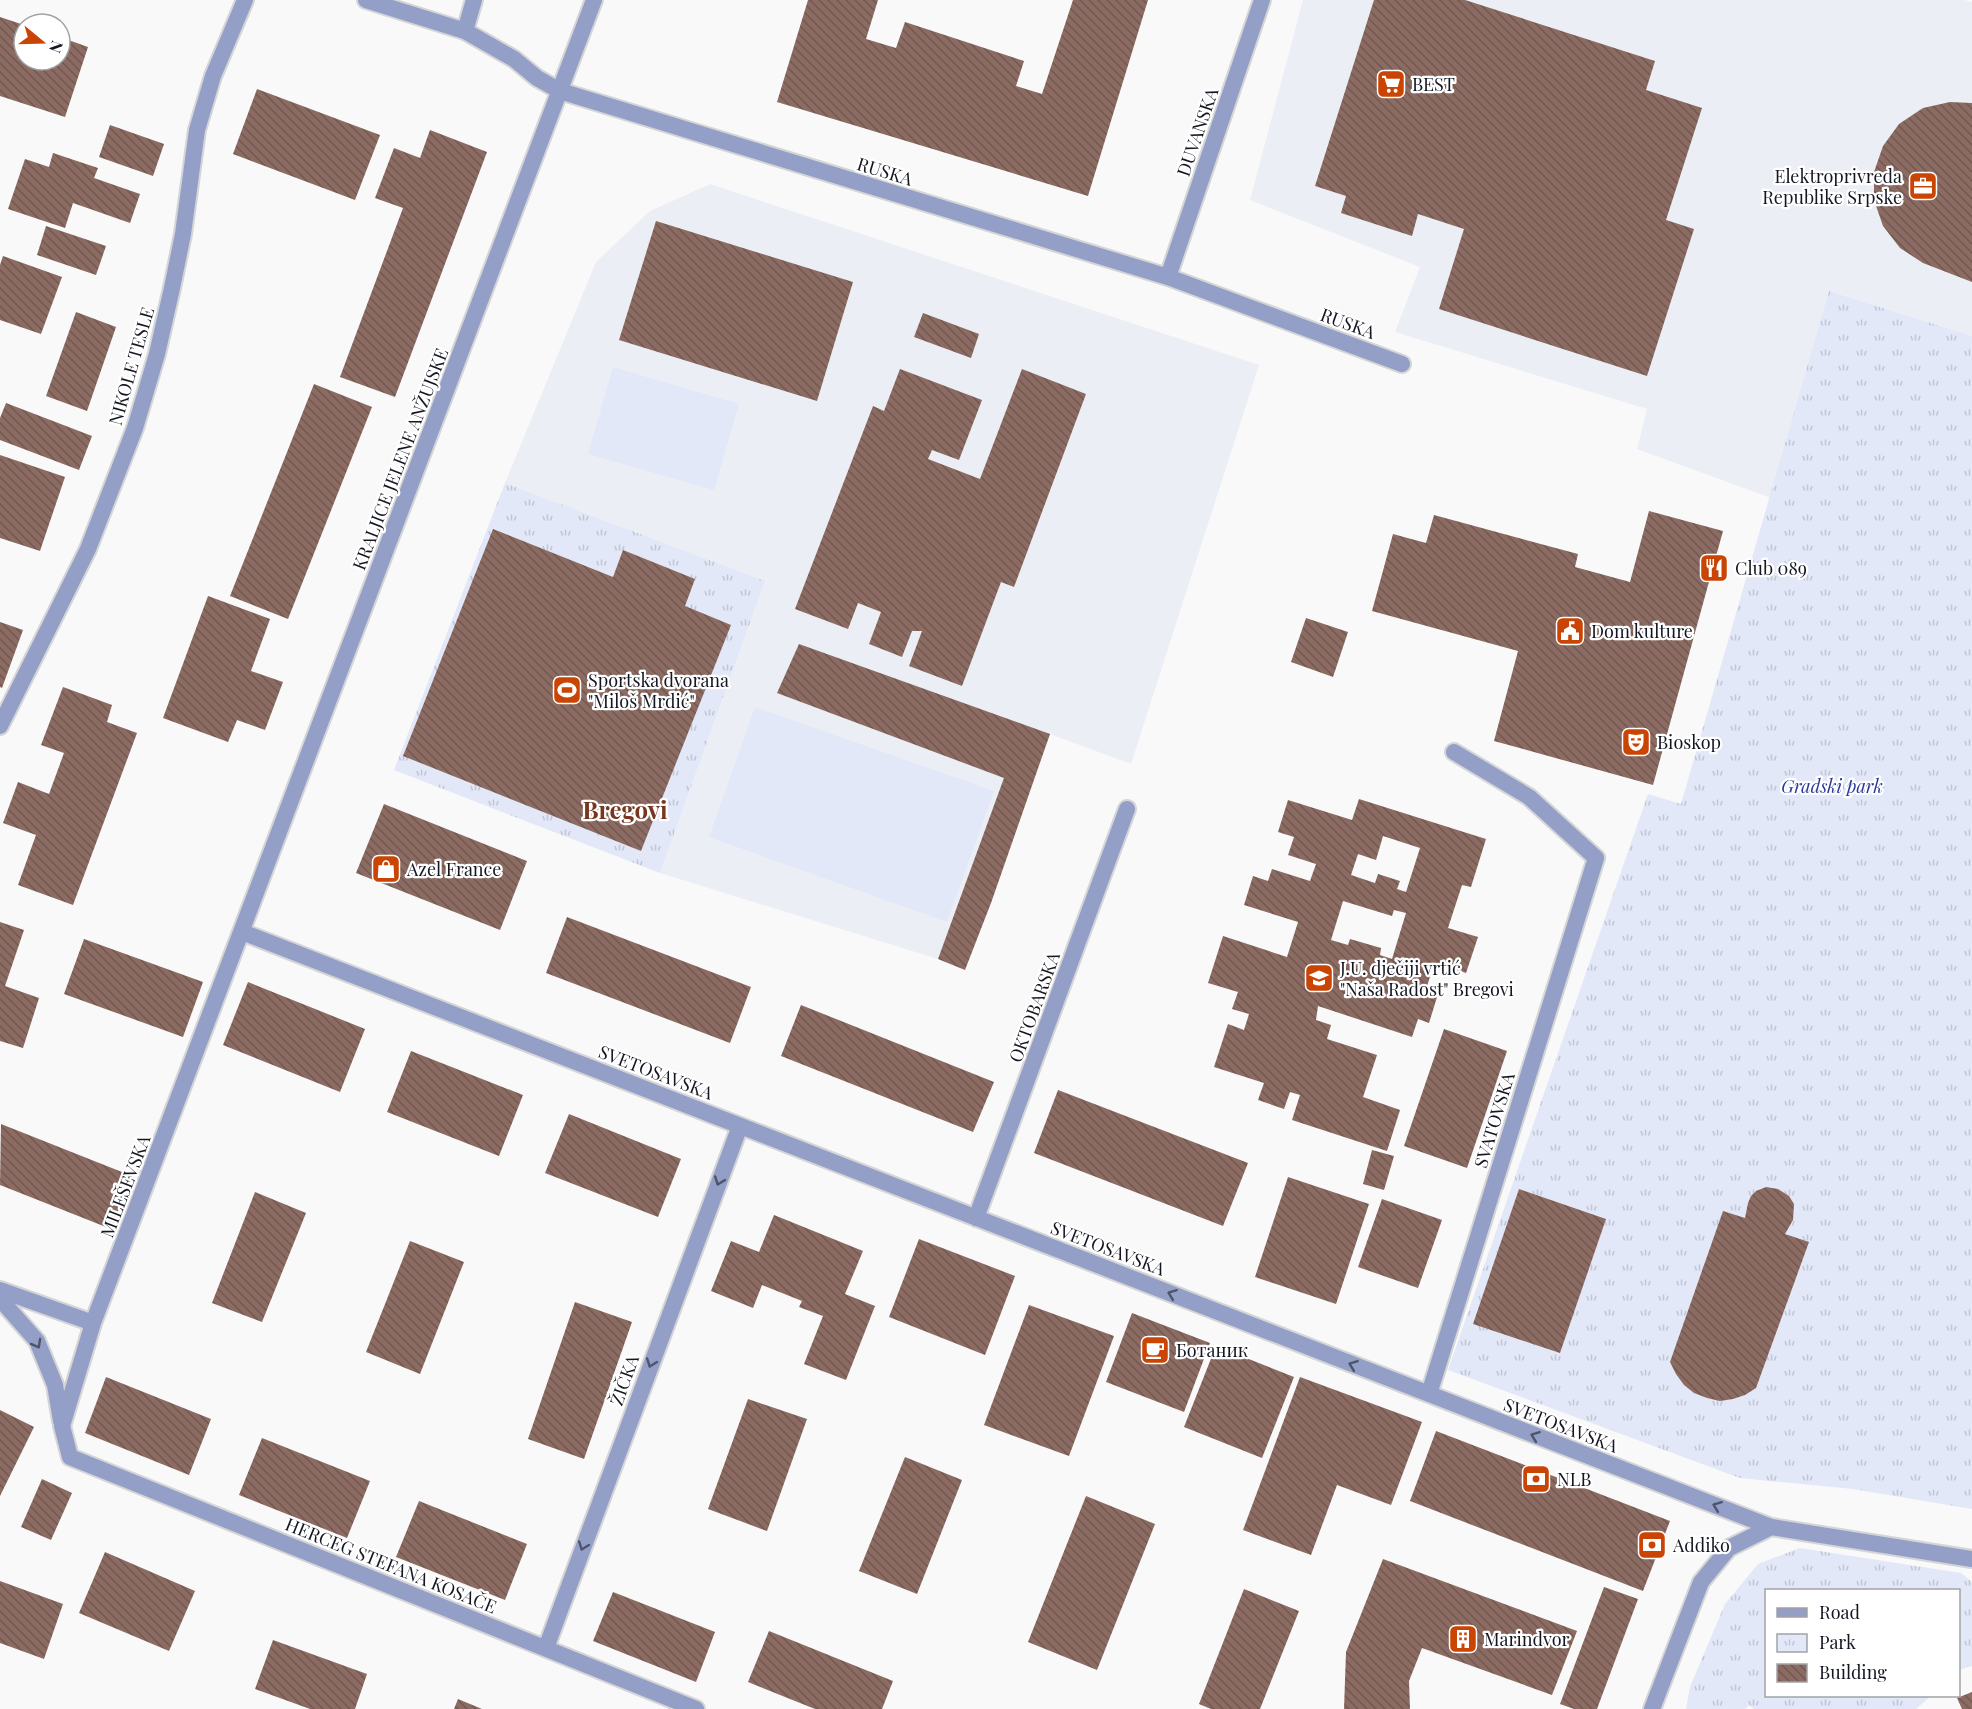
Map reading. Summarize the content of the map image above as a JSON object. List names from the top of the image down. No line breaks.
{"streets":{"street":["DUVANSKA","RUSKA","NIKOLE TESLE","KRALJICE JELENE ANŽUJSKE","OKTOBARSKA","SVETOSAVSKA","SVATOVSKA","MILEŠEVSKA","ŽIČKA","HERCEG STEFANA KOSAČE"]},"crossings":[["DUVANSKA","RUSKA"],["RUSKA","KRALJICE JELENE ANŽUJSKE"],["KRALJICE JELENE ANŽUJSKE","SVETOSAVSKA"],["KRALJICE JELENE ANŽUJSKE","MILEŠEVSKA"],["OKTOBARSKA","SVETOSAVSKA"],["SVETOSAVSKA","SVATOVSKA"],["SVETOSAVSKA","MILEŠEVSKA"],["SVETOSAVSKA","ŽIČKA"],["MILEŠEVSKA","HERCEG STEFANA KOSAČE"],["ŽIČKA","HERCEG STEFANA KOSAČE"]],"one_way":["SVETOSAVSKA","ŽIČKA"],"districts":["Bregovi"],"parks":["Gradski park"],"places":{"supermarket":["BEST"],"office":["Elektroprivreda Republike Srpske"],"restaurant":["Club 089"],"public building":["Dom kulture"],"sports":["Sportska dvorana \"Miloš Mrdić\""],"theatre":["Bioskop"],"shop":["Azel France"],"school or university":["J.U. dječiji vrtić \"Naša Radost\" Bregovi"],"cafe":["Ботаник"],"bank":["NLB","Addiko"],"building":["Marindvor"]},"legend":["Road","Park","Building"],"north":"right"}
